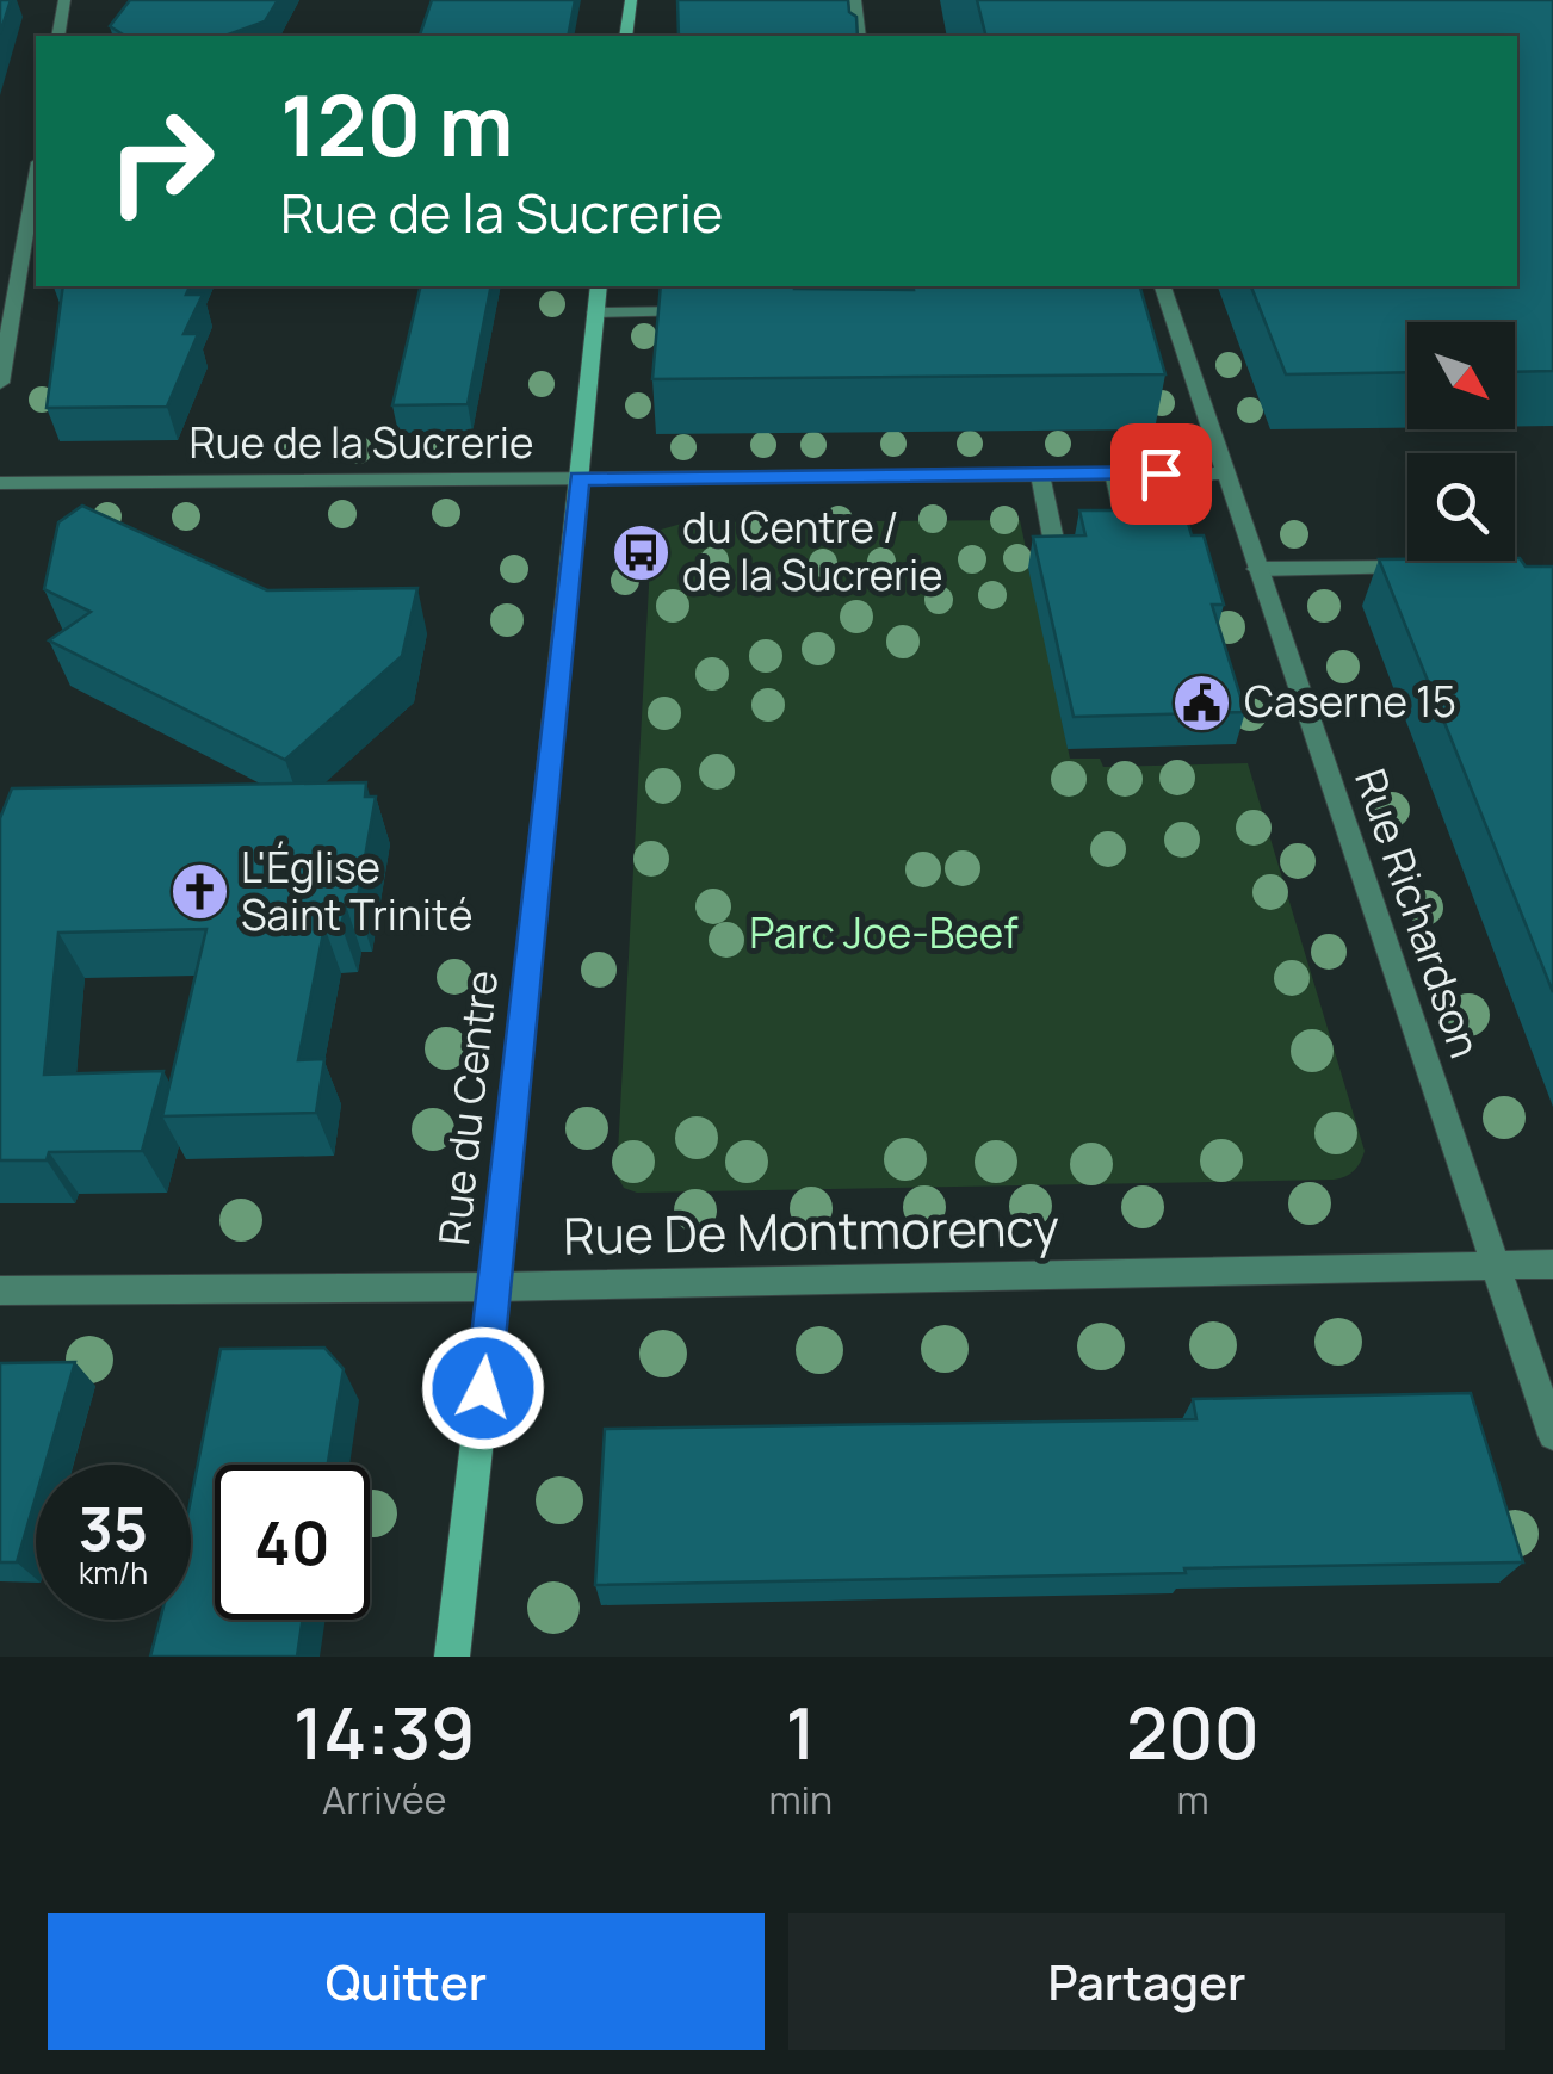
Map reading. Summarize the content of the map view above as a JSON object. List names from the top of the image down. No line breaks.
{"streets":{"street":["Rue de la Sucrerie","Rue Richardson","Rue du Centre","Rue De Montmorency"]},"crossings":[["Rue de la Sucrerie","Rue Richardson"],["Rue de la Sucrerie","Rue du Centre"],["Rue Richardson","Rue De Montmorency"],["Rue du Centre","Rue De Montmorency"]],"parks":["Parc Joe-Beef"],"places":{"bus stop":["du Centre / de la Sucrerie"],"public building":["Caserne 15"],"church":["L'Église Saint Trinité"]},"north":"bottom right","page":{"turn":["120 m","Rue de la Sucrerie"],"speed":"35 km/h","limit":"40","eta":["14:39","Arrivée","1","min","200","m"],"buttons":["Quitter","Partager"]}}
